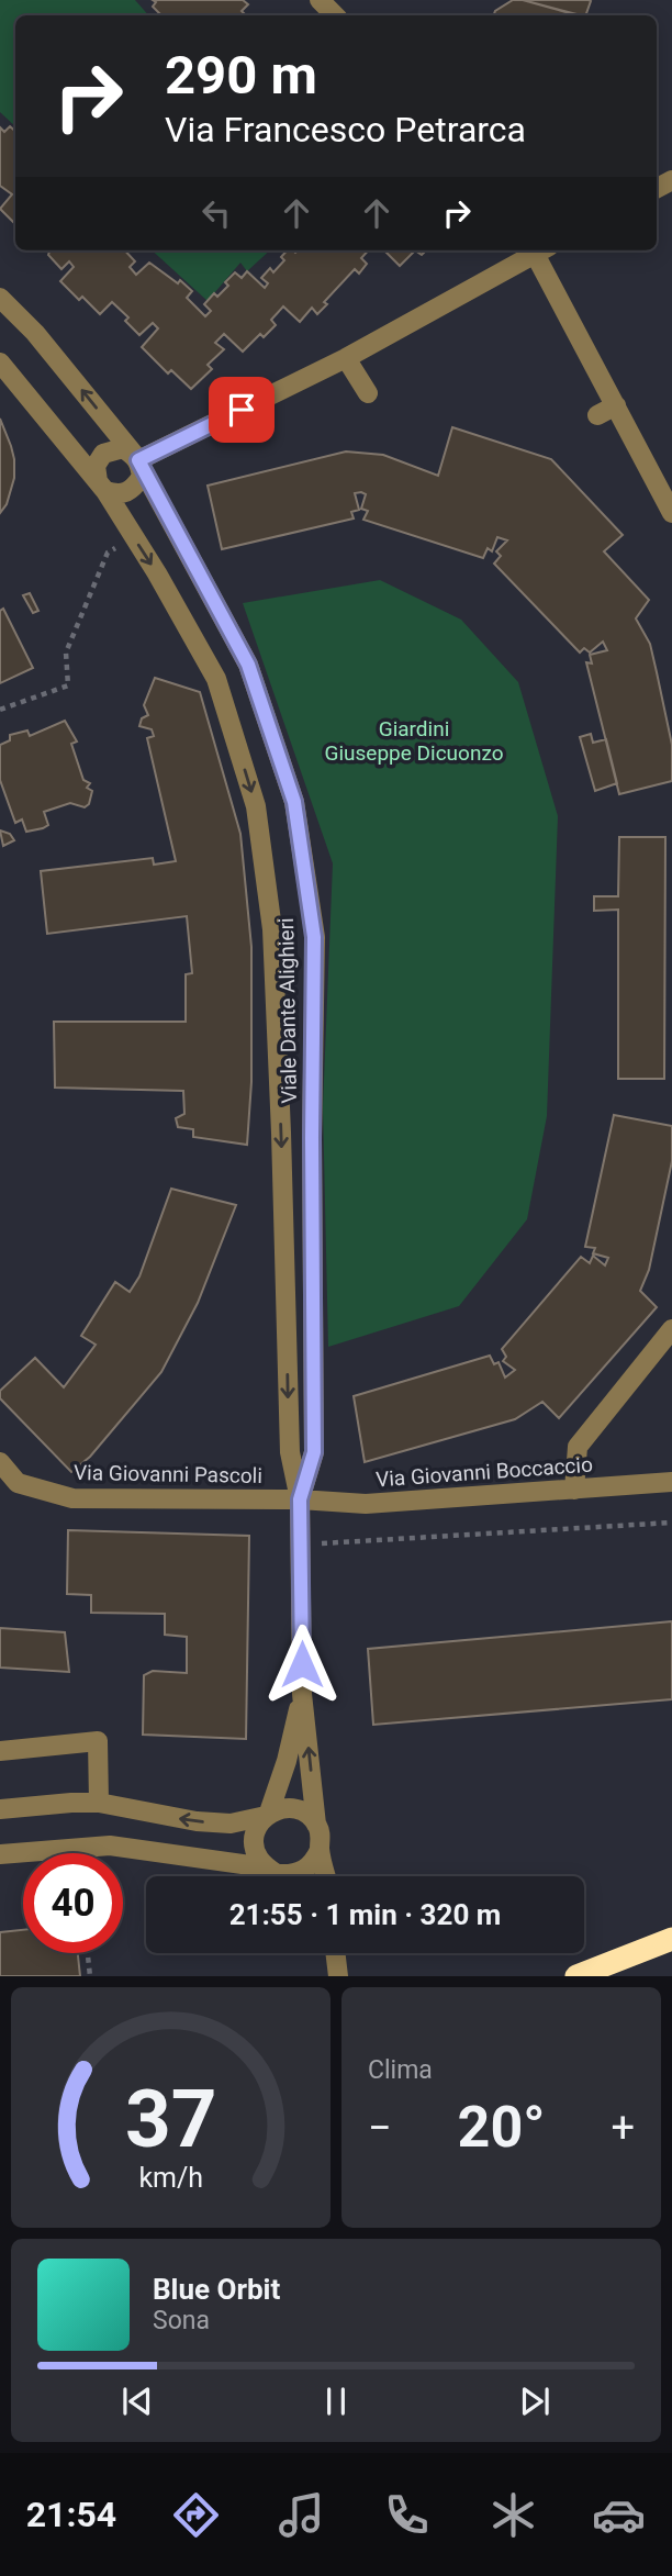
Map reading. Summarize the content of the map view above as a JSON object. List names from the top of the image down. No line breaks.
{"streets":{"street":["Viale Dante Alighieri","Via Giovanni Boccaccio","Via Giovanni Pascoli"]},"crossings":[["Viale Dante Alighieri","Via Giovanni Boccaccio"],["Viale Dante Alighieri","Via Giovanni Pascoli"],["Via Giovanni Boccaccio","Via Giovanni Pascoli"]],"parks":["Giardini Giuseppe Dicuonzo"],"page":{"turn":["290 m","Via Francesco Petrarca"],"limit":"40","trip":"21:55 · 1 min · 320 m","tile":"Clima","heat":["−","20°","+"],"song":["Blue Orbit","Sona"],"tabs":"21:54","gauge":["37","km/h"]}}
